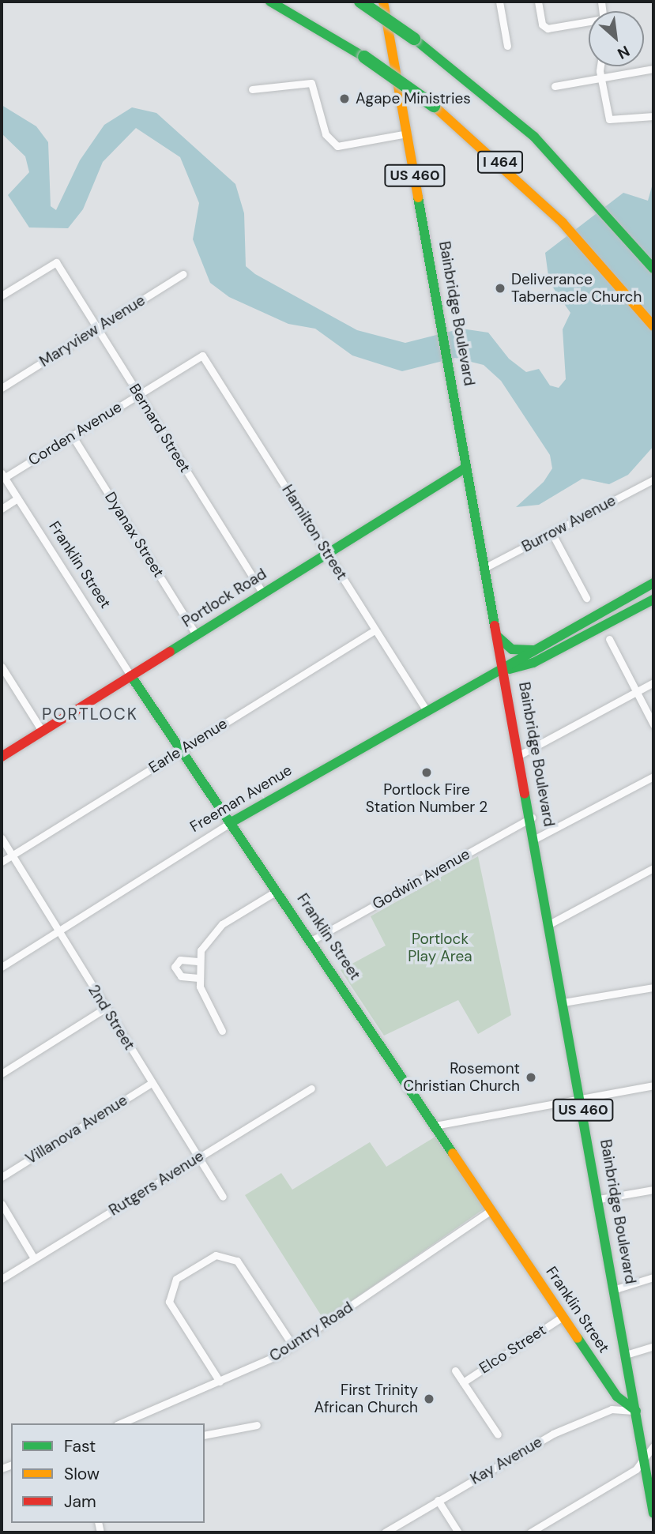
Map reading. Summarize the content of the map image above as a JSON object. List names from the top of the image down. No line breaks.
{"streets":{"main road":["I 464","US 460","Bainbridge Boulevard","Franklin Street","Portlock Road","Freeman Avenue"],"street":["Maryview Avenue","Bernard Street","Corden Avenue","Burrow Avenue","Hamilton Street","Dyanax Street","Earle Avenue","Godwin Avenue","2nd Street","Villanova Avenue","Rutgers Avenue","Country Road","Elco Street","Kay Avenue"]},"crossings":[["Bainbridge Boulevard","Burrow Avenue"],["Bainbridge Boulevard","Franklin Street"],["Bainbridge Boulevard","Portlock Road"],["Bainbridge Boulevard","Freeman Avenue"],["Bainbridge Boulevard","Godwin Avenue"],["Bainbridge Boulevard","Kay Avenue"],["Maryview Avenue","Bernard Street"],["Bernard Street","Corden Avenue"],["Bernard Street","Portlock Road"],["Corden Avenue","Hamilton Street"],["Corden Avenue","Dyanax Street"],["Corden Avenue","Franklin Street"],["Hamilton Street","Portlock Road"],["Hamilton Street","Earle Avenue"],["Hamilton Street","Freeman Avenue"],["Dyanax Street","Portlock Road"],["Franklin Street","Portlock Road"],["Franklin Street","Earle Avenue"],["Franklin Street","Freeman Avenue"],["Franklin Street","Godwin Avenue"],["Franklin Street","Country Road"],["Franklin Street","Elco Street"],["Franklin Street","Kay Avenue"],["Earle Avenue","2nd Street"],["Freeman Avenue","2nd Street"],["2nd Street","Villanova Avenue"],["2nd Street","Rutgers Avenue"]],"districts":["PORTLOCK"],"parks":["Portlock Play Area"],"places":["Agape Ministries","Deliverance Tabernacle Church","Portlock Fire Station Number 2","Rosemont Christian Church","First Trinity African Church"],"legend":["Fast","Slow","Jam"],"north":"bottom right"}
